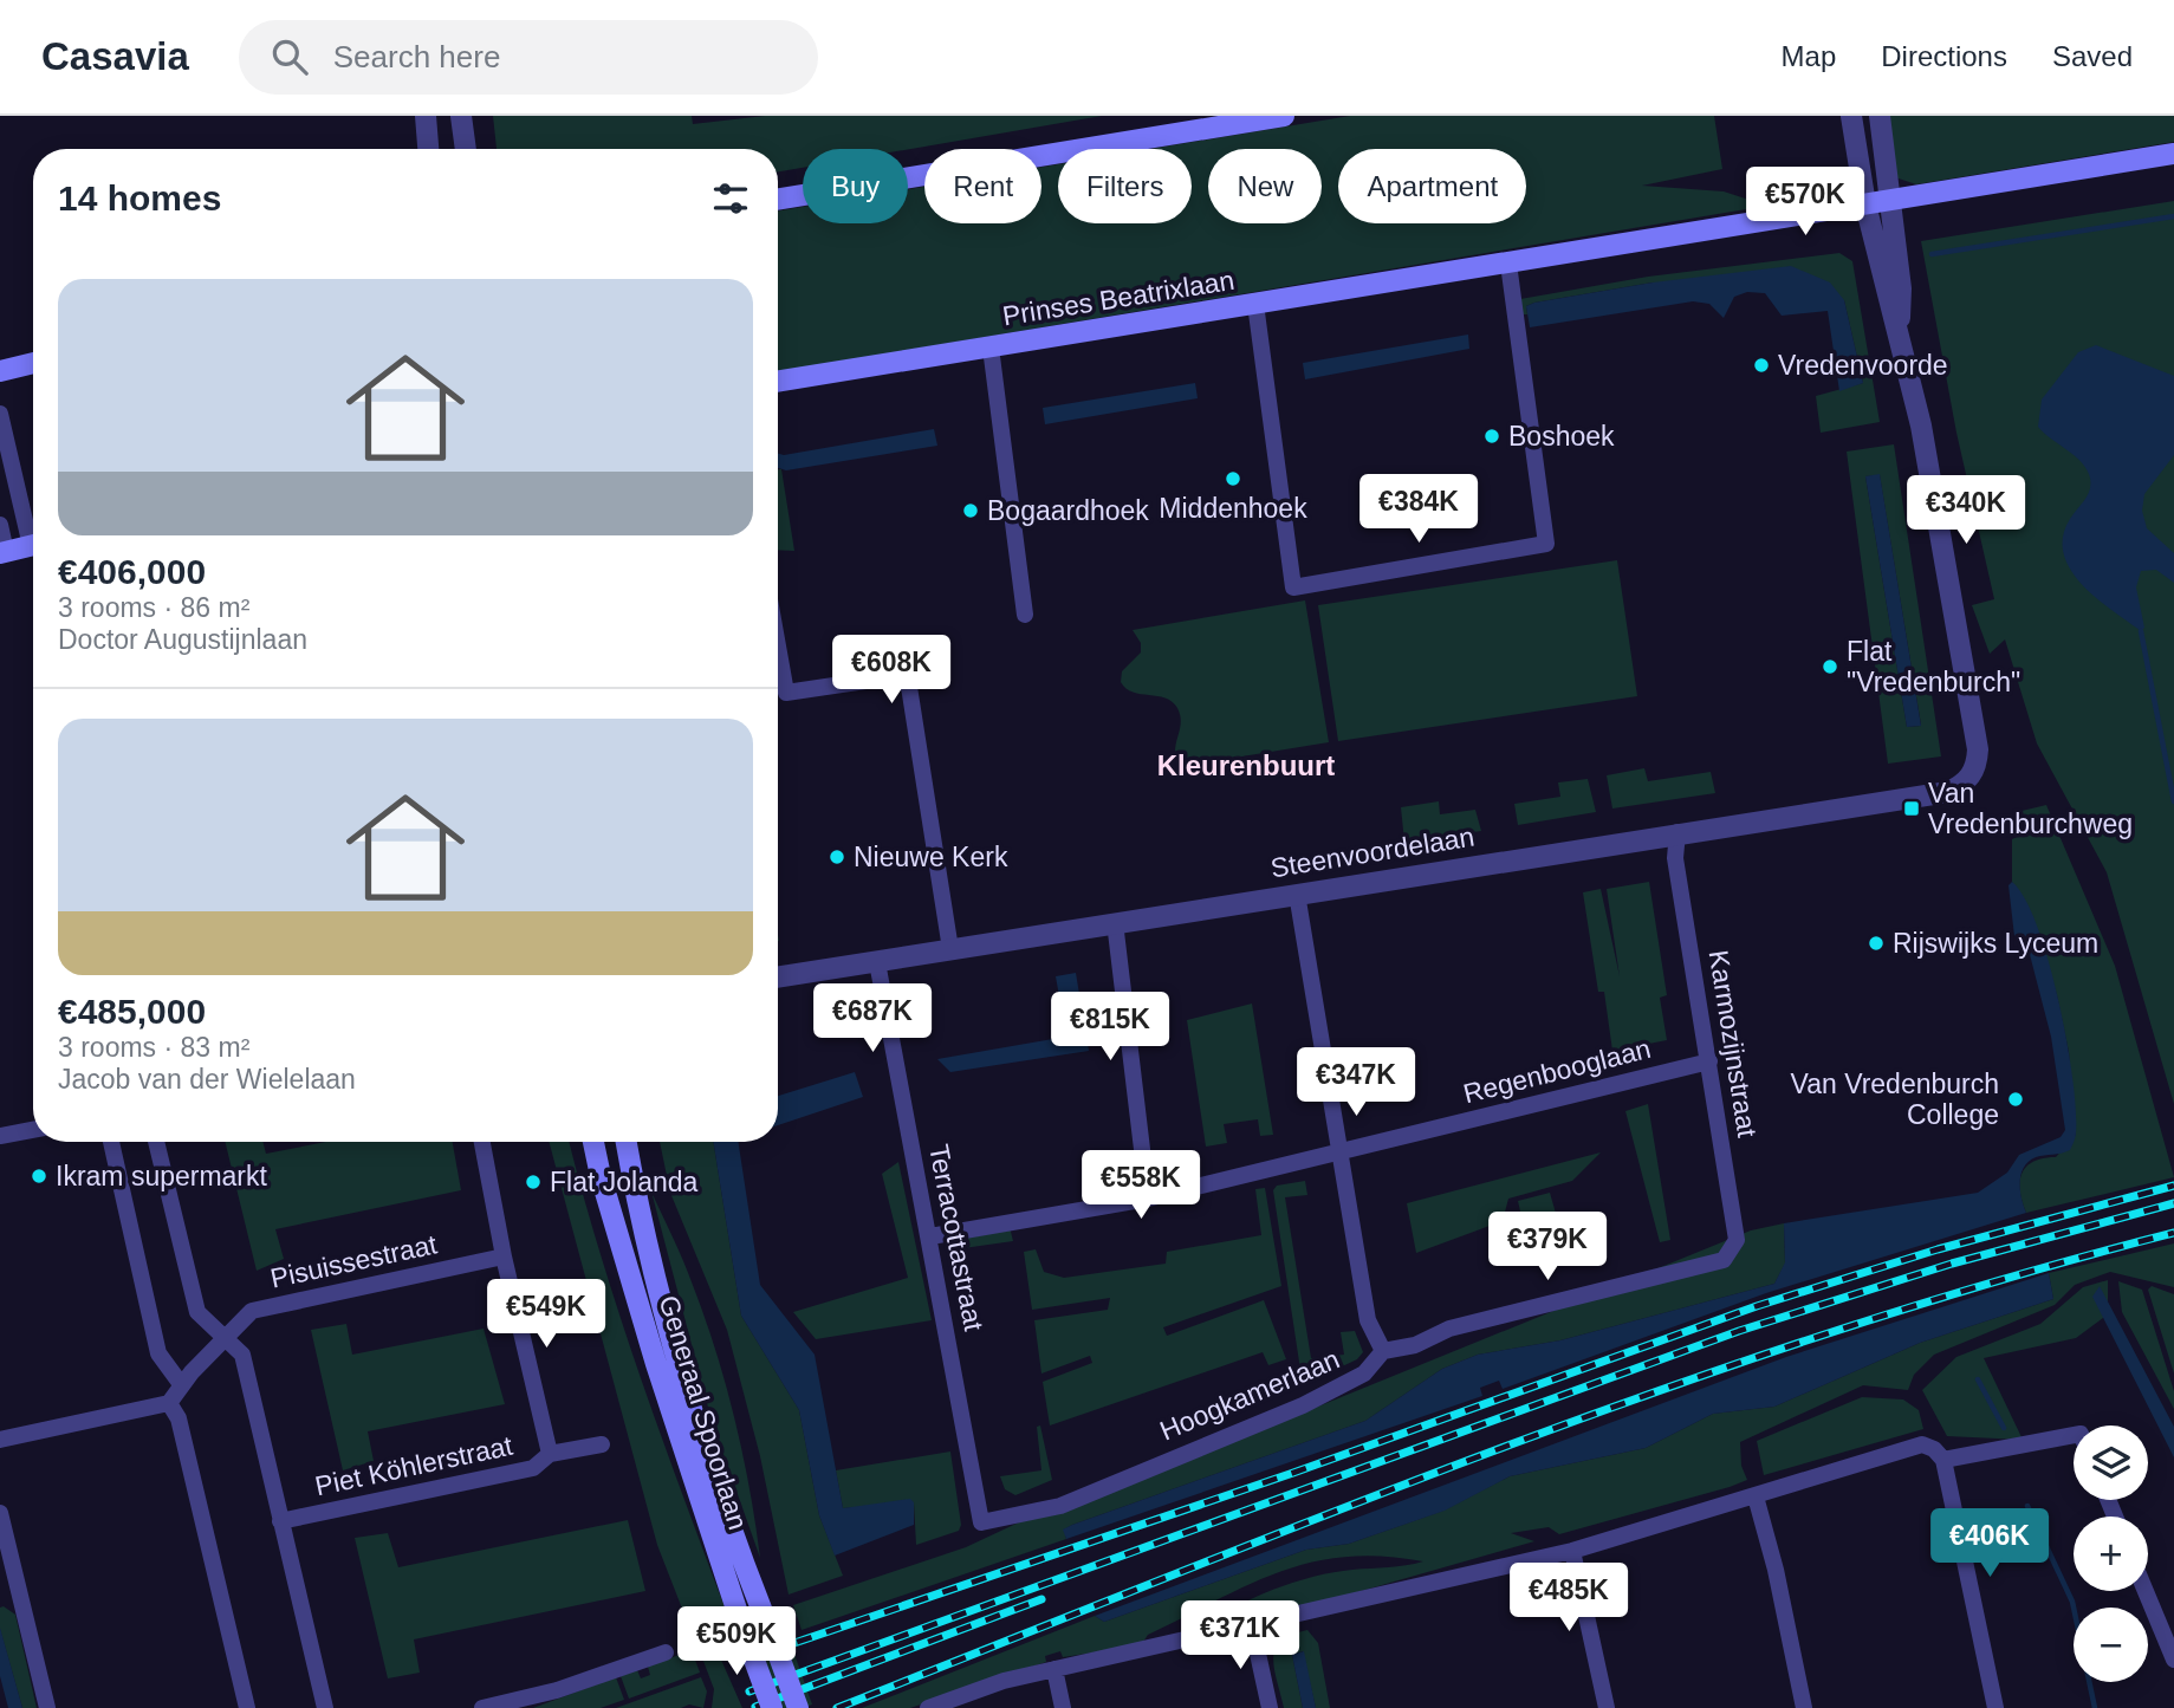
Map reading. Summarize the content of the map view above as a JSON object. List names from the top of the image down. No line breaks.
{"streets":{"main road":["Prinses Beatrixlaan","Generaal Spoorlaan"],"street":["Steenvoordelaan","Karmozijnstraat","Regenbooglaan","Terracottastraat","Pisuissestraat","Hoogkamerlaan","Piet Köhlerstraat"]},"crossings":[["Steenvoordelaan","Karmozijnstraat"],["Steenvoordelaan","Terracottastraat"],["Karmozijnstraat","Regenbooglaan"],["Karmozijnstraat","Hoogkamerlaan"],["Regenbooglaan","Terracottastraat"],["Terracottastraat","Hoogkamerlaan"]],"districts":["Kleurenbuurt"],"places":{"other":["Vredenvoorde","Boshoek","Middenhoek","Bogaardhoek","Flat \"Vredenburch\"","Nieuwe Kerk","Rijswijks Lyceum","Van Vredenburch College","Ikram supermarkt","Flat Jolanda"],"transit":["Van Vredenburchweg"]},"page":{"header":"Casavia","search":"Search here","nav":["Map","Directions","Saved"],"chip":["Buy","Rent","Filters","New","Apartment"],"heading":"14 homes","price":["€570K","€384K","€340K","€608K","€687K","€815K","€347K","€558K","€379K","€549K","€406K","€485K","€371K","€509K"],"list":[{"name":"€406,000","note":"3 rooms · 86 m² · Doctor Augustijnlaan"},{"name":"€485,000","note":"3 rooms · 83 m² · Jacob van der Wielelaan"}],"map_buttons":["+","−"]}}
